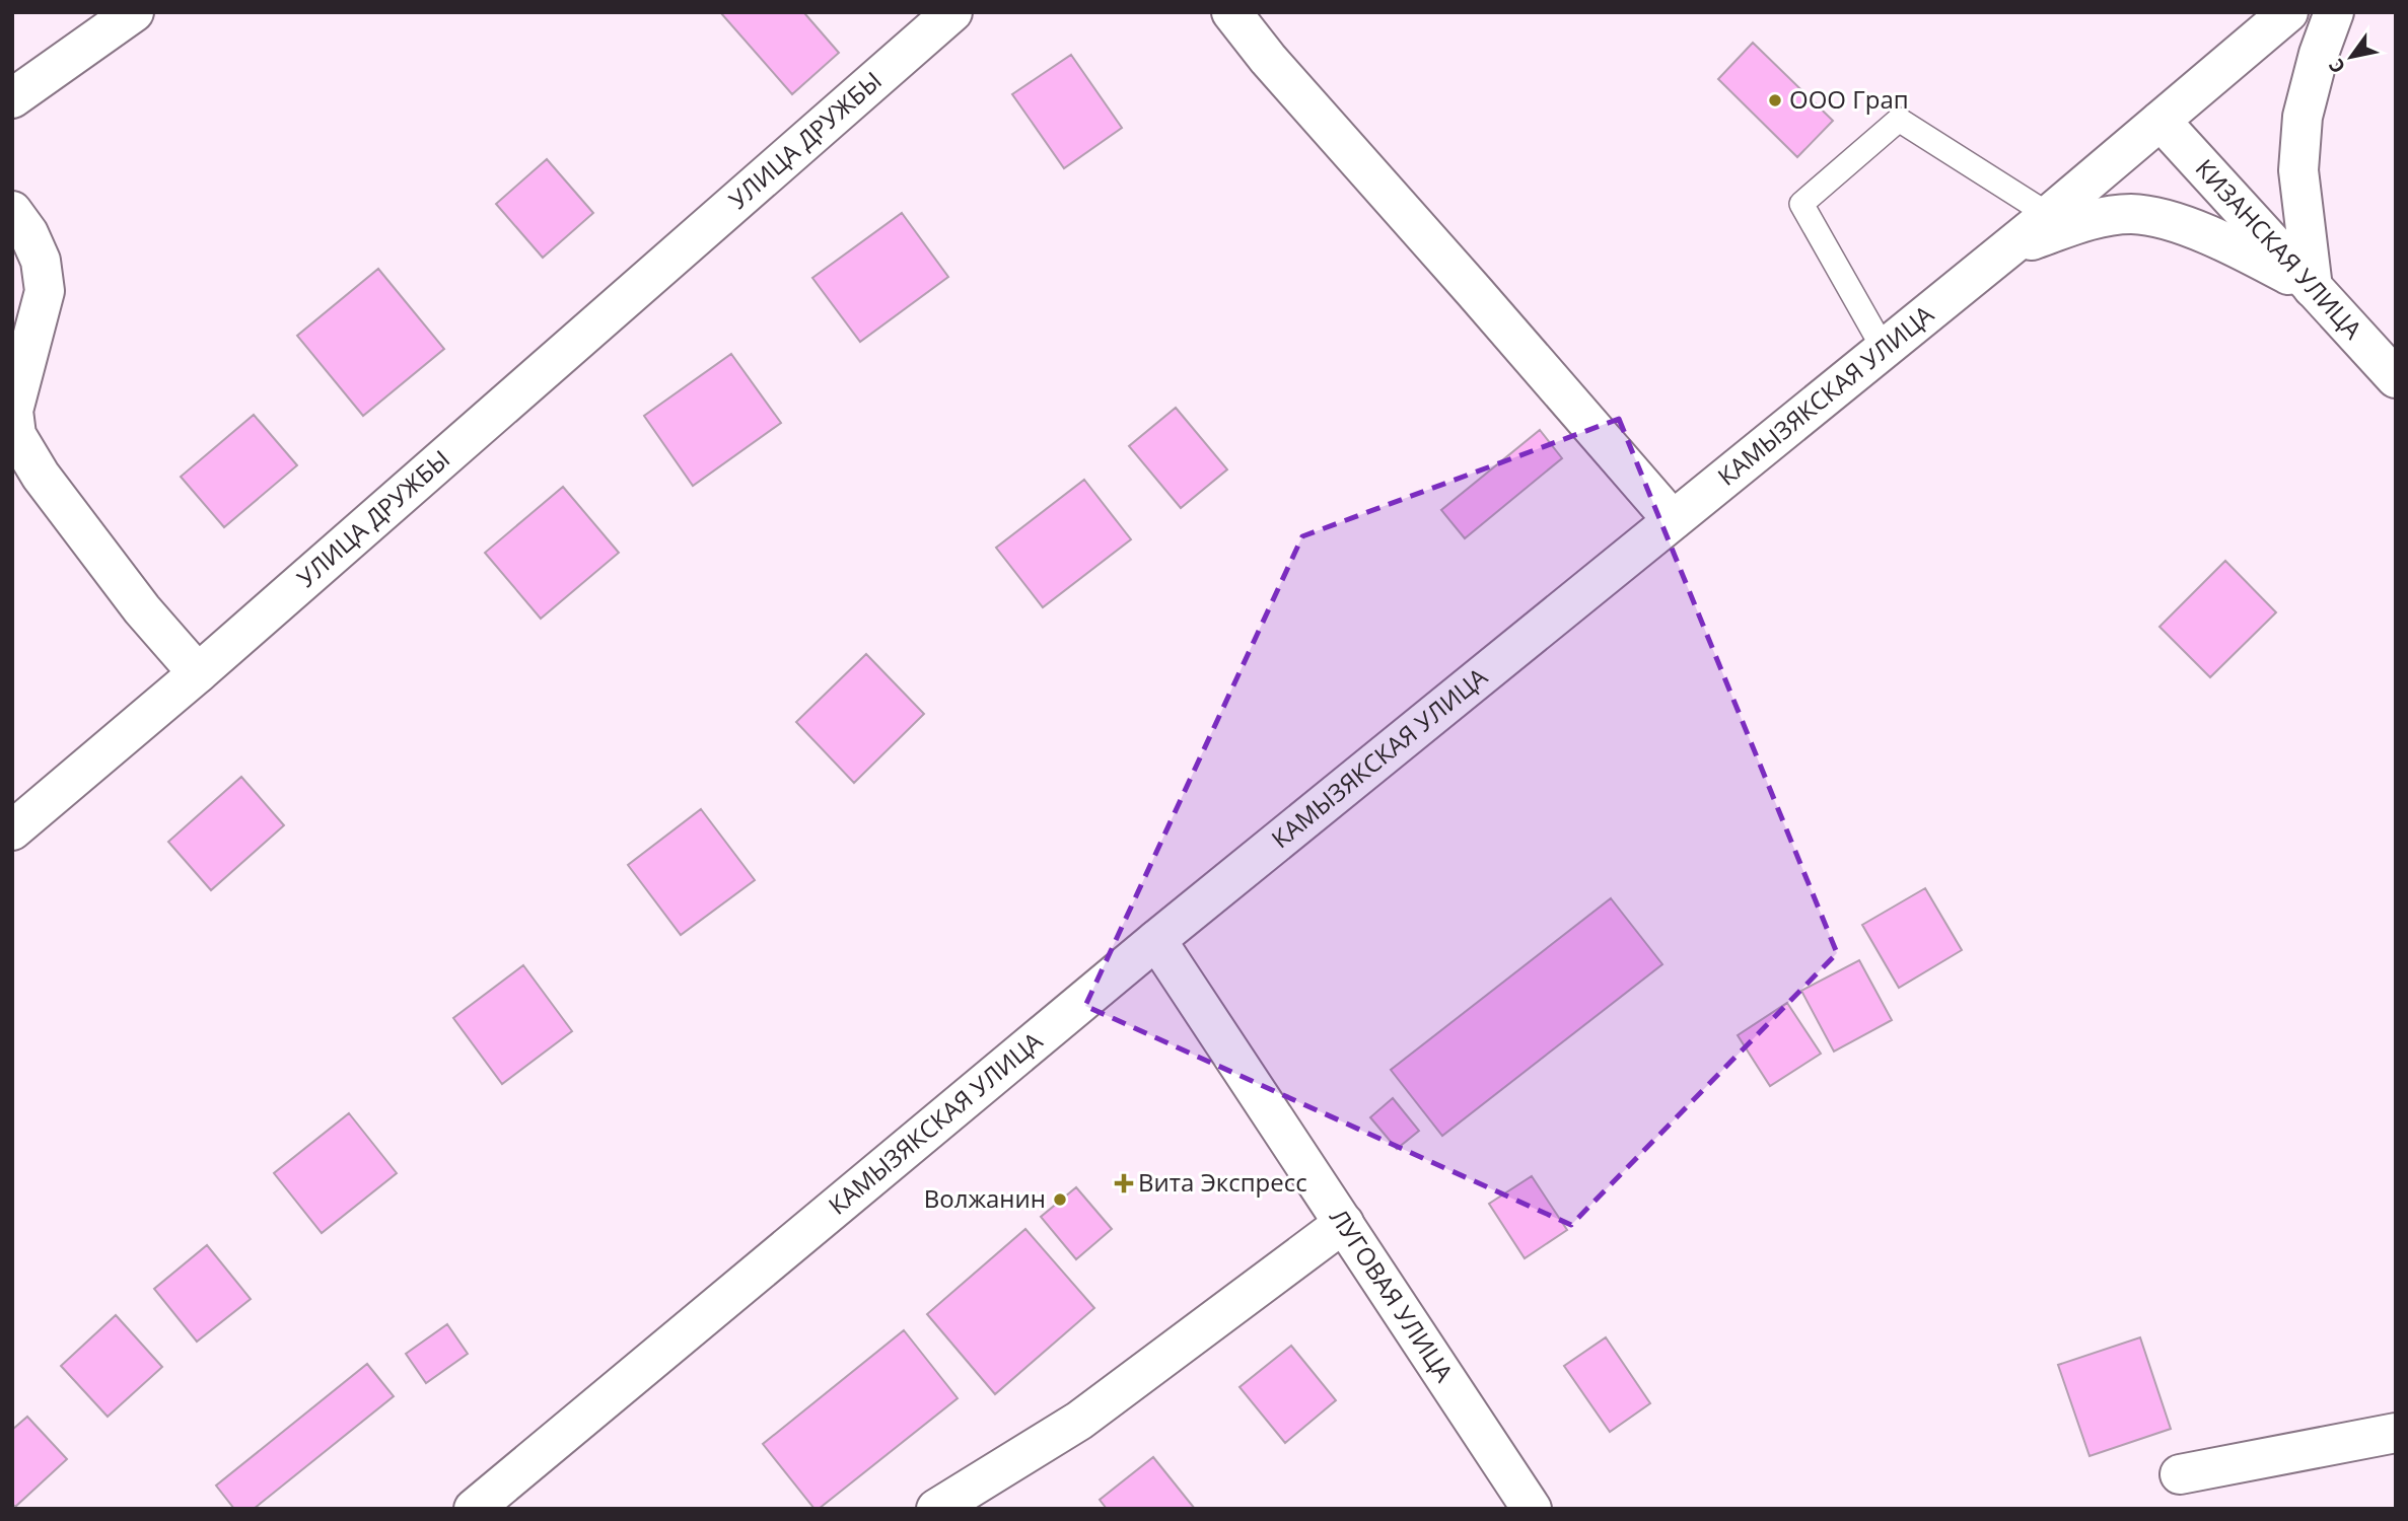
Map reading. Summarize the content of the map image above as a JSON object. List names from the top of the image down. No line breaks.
{"streets":{"street":["УЛИЦА ДРУЖБЫ","КИЗАНСКАЯ УЛИЦА","КАМЫЗЯКСКАЯ УЛИЦА","ЛУГОВАЯ УЛИЦА"]},"crossings":[["КИЗАНСКАЯ УЛИЦА","КАМЫЗЯКСКАЯ УЛИЦА"],["КАМЫЗЯКСКАЯ УЛИЦА","ЛУГОВАЯ УЛИЦА"]],"places":{"other":["ООО Грап","Волжанин"],"health":["Вита Экспресс"]},"north":"bottom left"}
